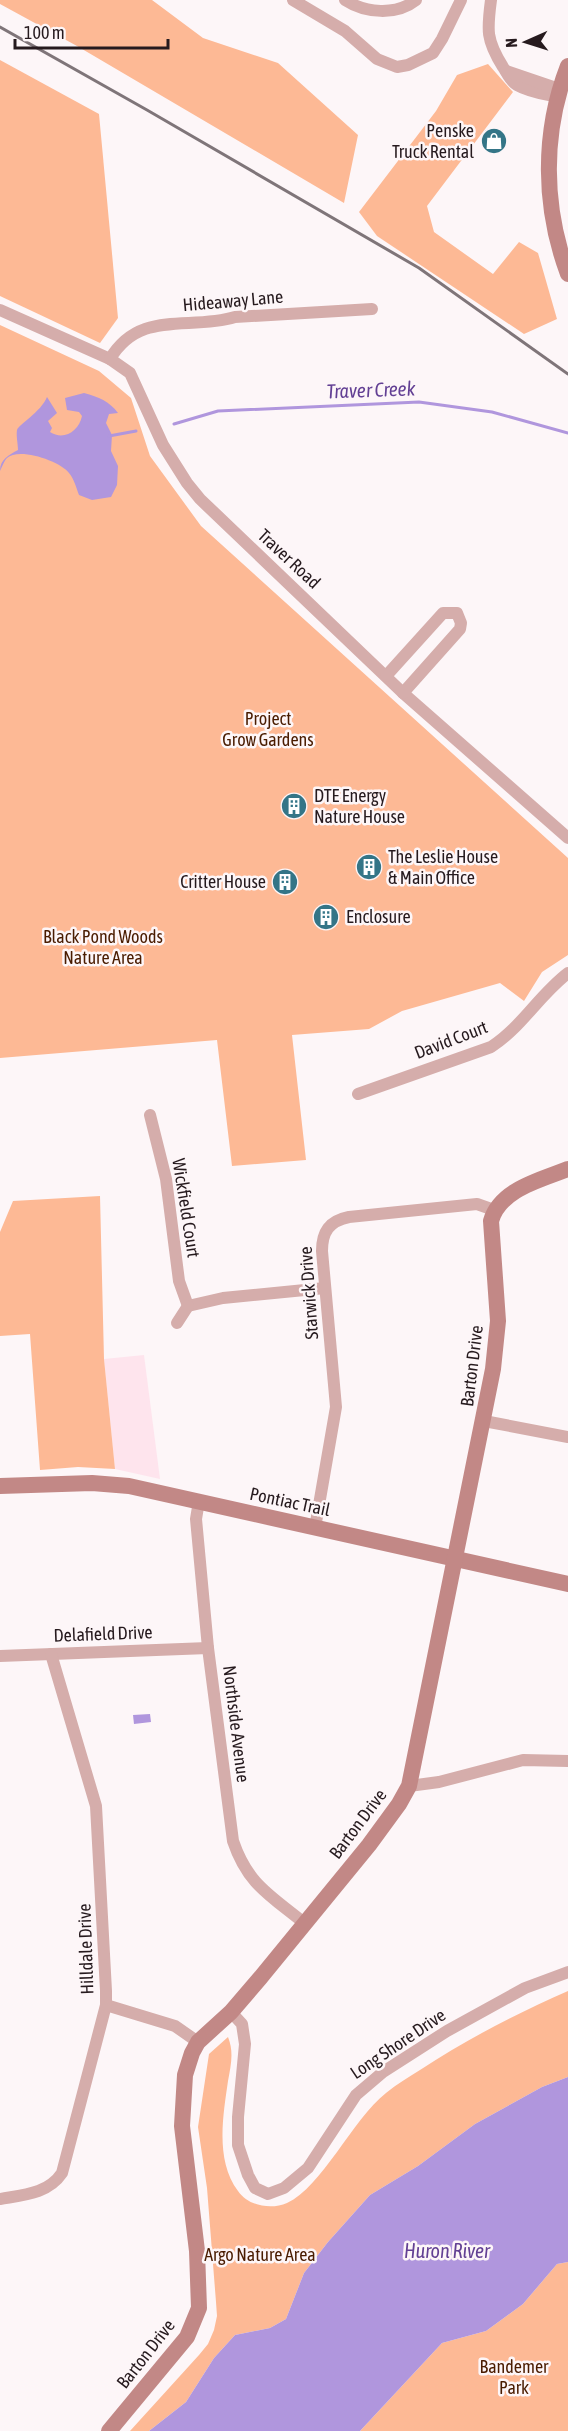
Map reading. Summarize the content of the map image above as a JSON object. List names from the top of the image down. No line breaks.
{"streets":{"main road":["Barton Drive","Pontiac Trail"],"street":["Hideaway Lane","Traver Road","David Court","Wickfield Court","Starwick Drive","Delafield Drive","Northside Avenue","Hilldale Drive","Long Shore Drive"]},"crossings":[["Hideaway Lane","Traver Road"],["Starwick Drive","Barton Drive"],["Starwick Drive","Pontiac Trail"],["Barton Drive","Pontiac Trail"],["Barton Drive","Northside Avenue"],["Barton Drive","Long Shore Drive"],["Pontiac Trail","Northside Avenue"],["Delafield Drive","Northside Avenue"],["Delafield Drive","Hilldale Drive"]],"water":["Traver Creek","Huron River"],"parks":["Project Grow Gardens","Black Pond Woods Nature Area","Argo Nature Area","Bandemer Park"],"places":{"shop":["Penske Truck Rental"],"building":["DTE Energy Nature House","The Leslie House & Main Office","Critter House","Enclosure"]},"scale_bar":"100 m","north":"left"}
